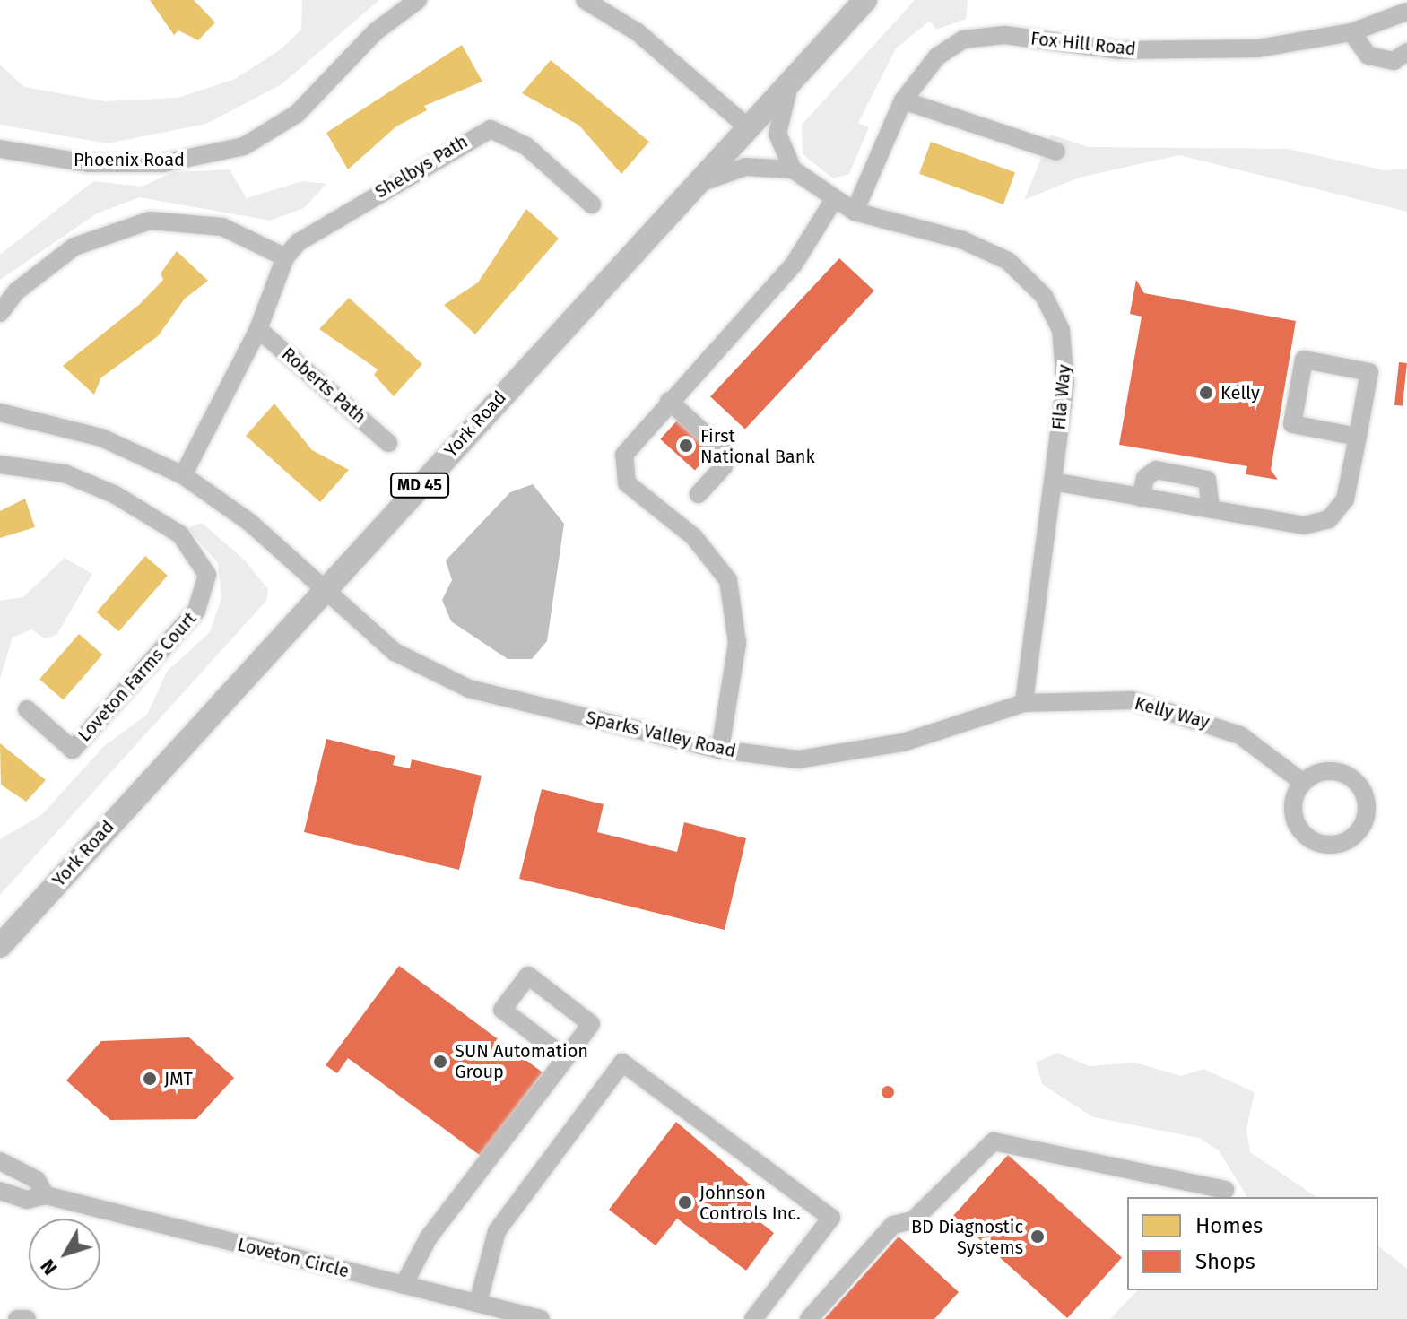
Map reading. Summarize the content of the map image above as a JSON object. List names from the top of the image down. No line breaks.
{"streets":{"main road":["York Road","MD 45"],"street":["Fox Hill Road","Phoenix Road","Shelbys Path","Roberts Path","Fila Way","Loveton Farms Court","Kelly Way","Sparks Valley Road","Loveton Circle"]},"crossings":[["Fox Hill Road","Fila Way"],["Fila Way","York Road"],["Fila Way","Kelly Way"],["Fila Way","Sparks Valley Road"],["York Road","Sparks Valley Road"],["Kelly Way","Sparks Valley Road"]],"places":["Kelly","First National Bank","SUN Automation Group","JMT","Johnson Controls Inc.","BD Diagnostic Systems"],"legend":["Homes","Shops"],"north":"bottom left"}
